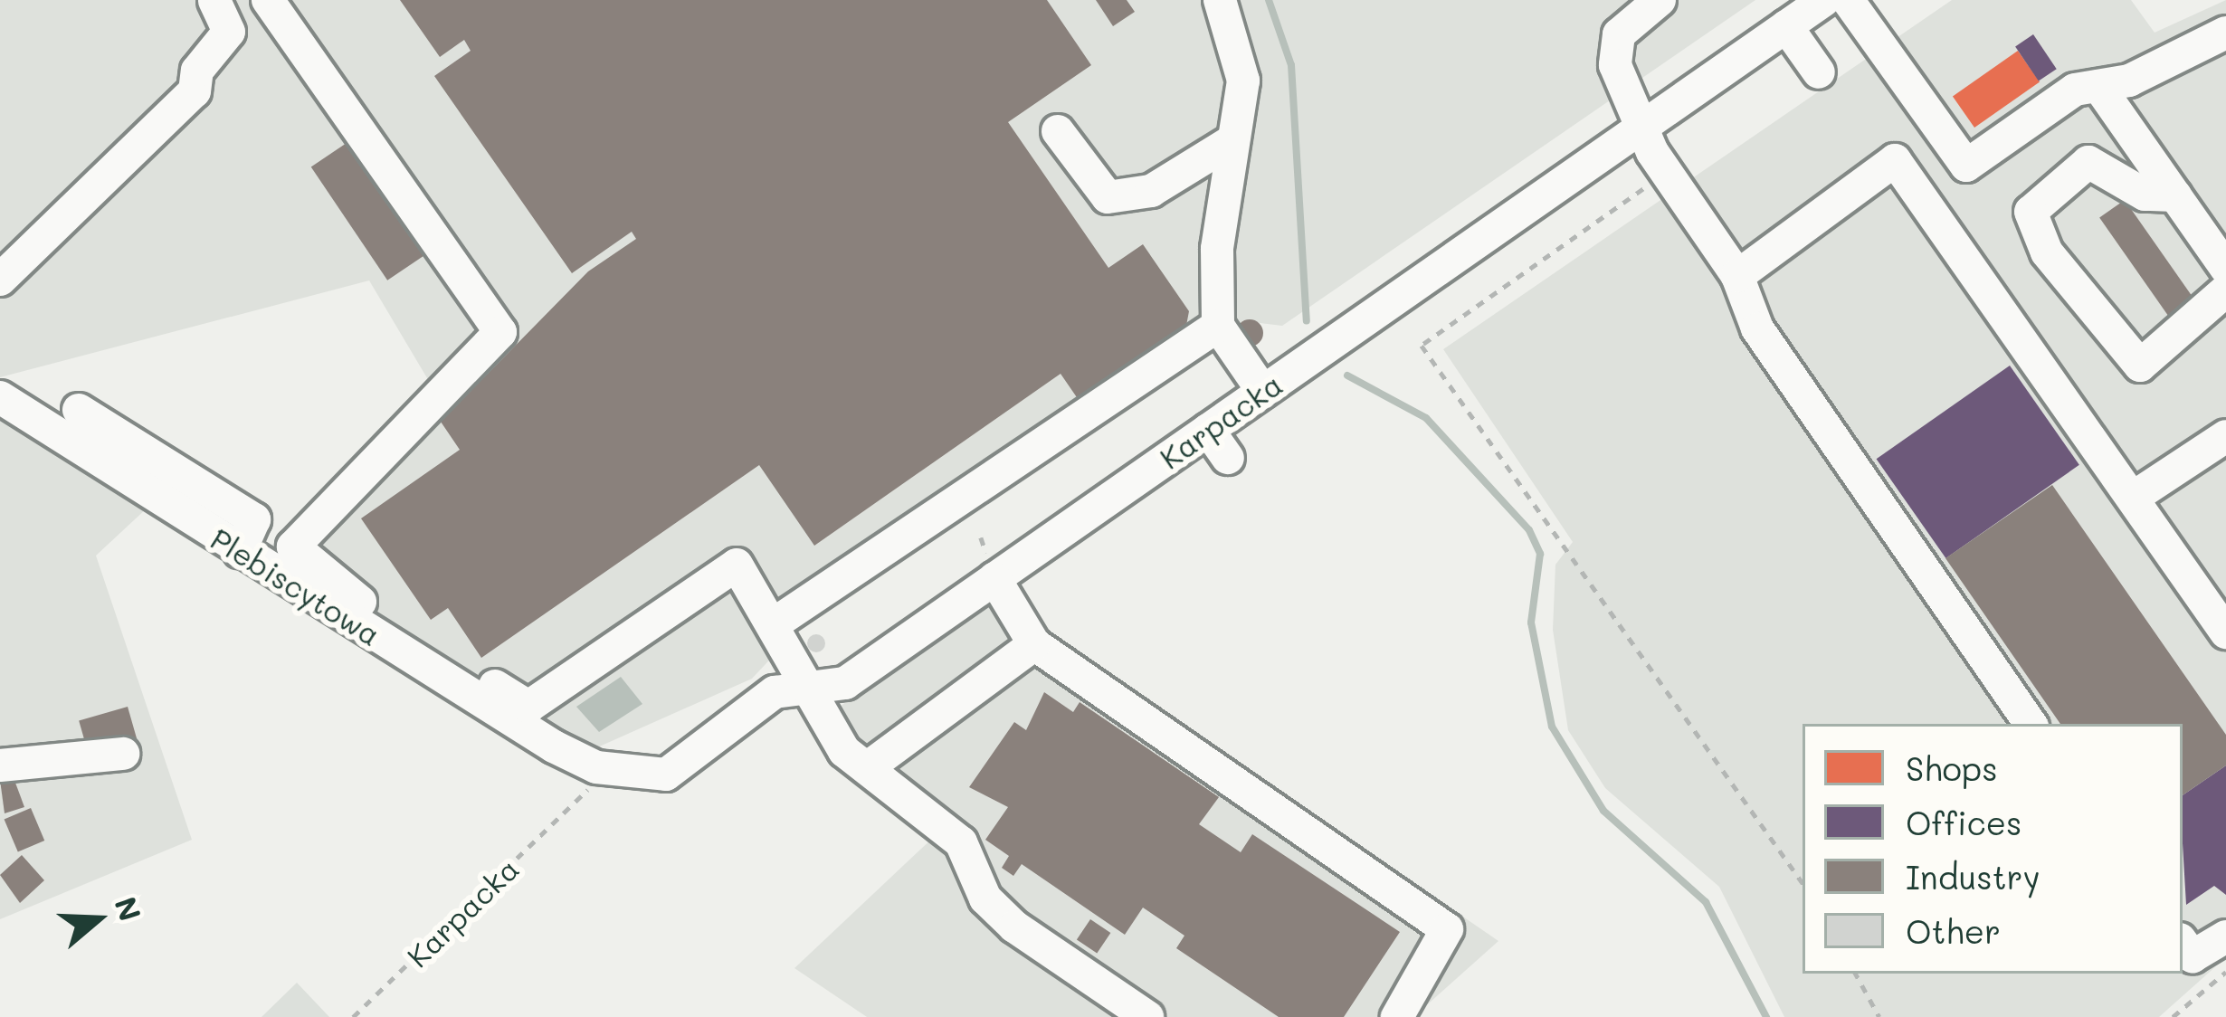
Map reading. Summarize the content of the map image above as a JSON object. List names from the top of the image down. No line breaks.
{"streets":{"street":["Karpacka","Plebiscytowa"]},"crossings":[["Karpacka","Plebiscytowa"]],"legend":["Shops","Offices","Industry","Other"],"north":"right"}
